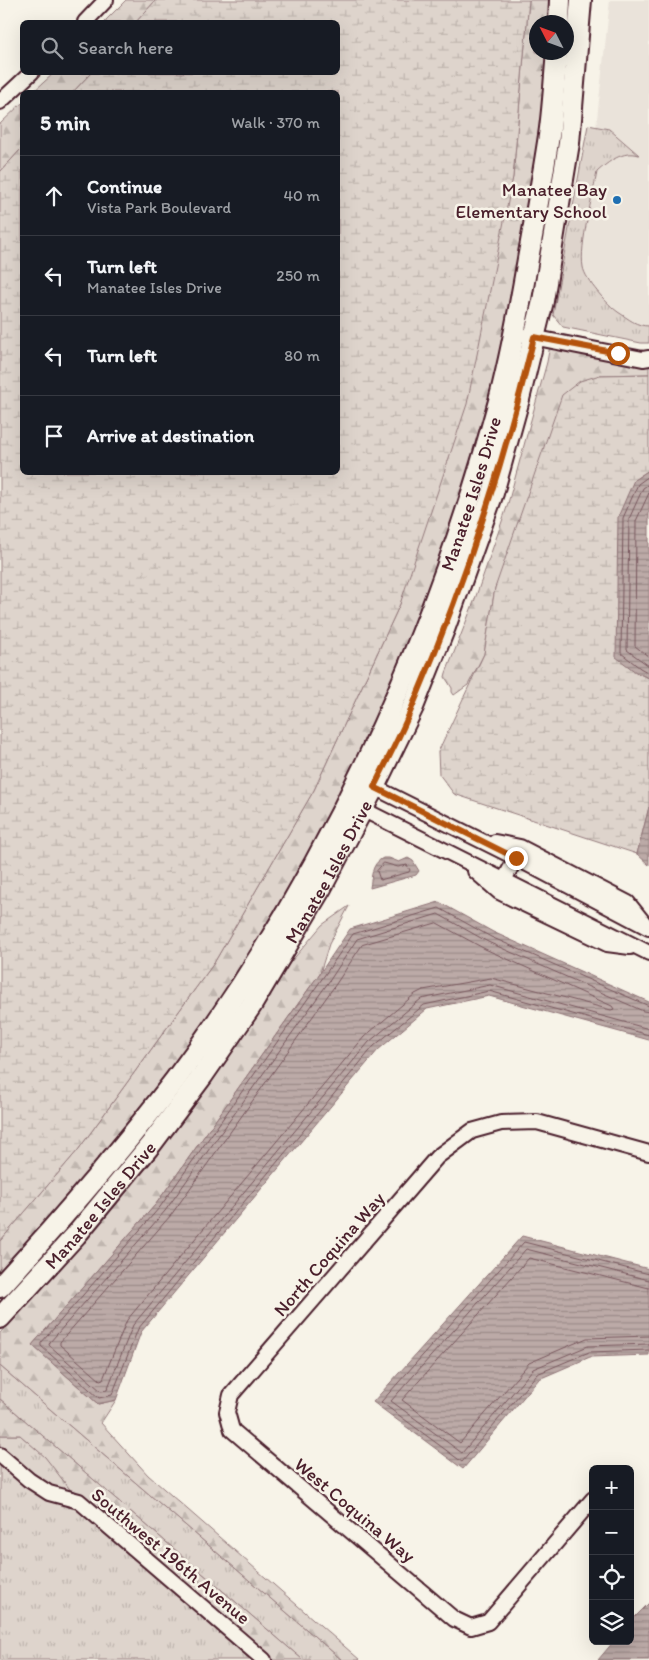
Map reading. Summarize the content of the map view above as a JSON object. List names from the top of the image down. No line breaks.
{"streets":{"street":["Manatee Isles Drive","North Coquina Way","West Coquina Way","Southwest 196th Avenue"]},"crossings":[["North Coquina Way","West Coquina Way"]],"places":["Manatee Bay Elementary School"],"north":"top left","page":{"search":"Search here","heading":["5 min","Walk · 370 m"],"list":[["Continue","Vista Park Boulevard","40 m"],["Turn left","Manatee Isles Drive","250 m"],["Turn left","80 m"],"Arrive at destination"],"map_buttons":["+","−"]}}
